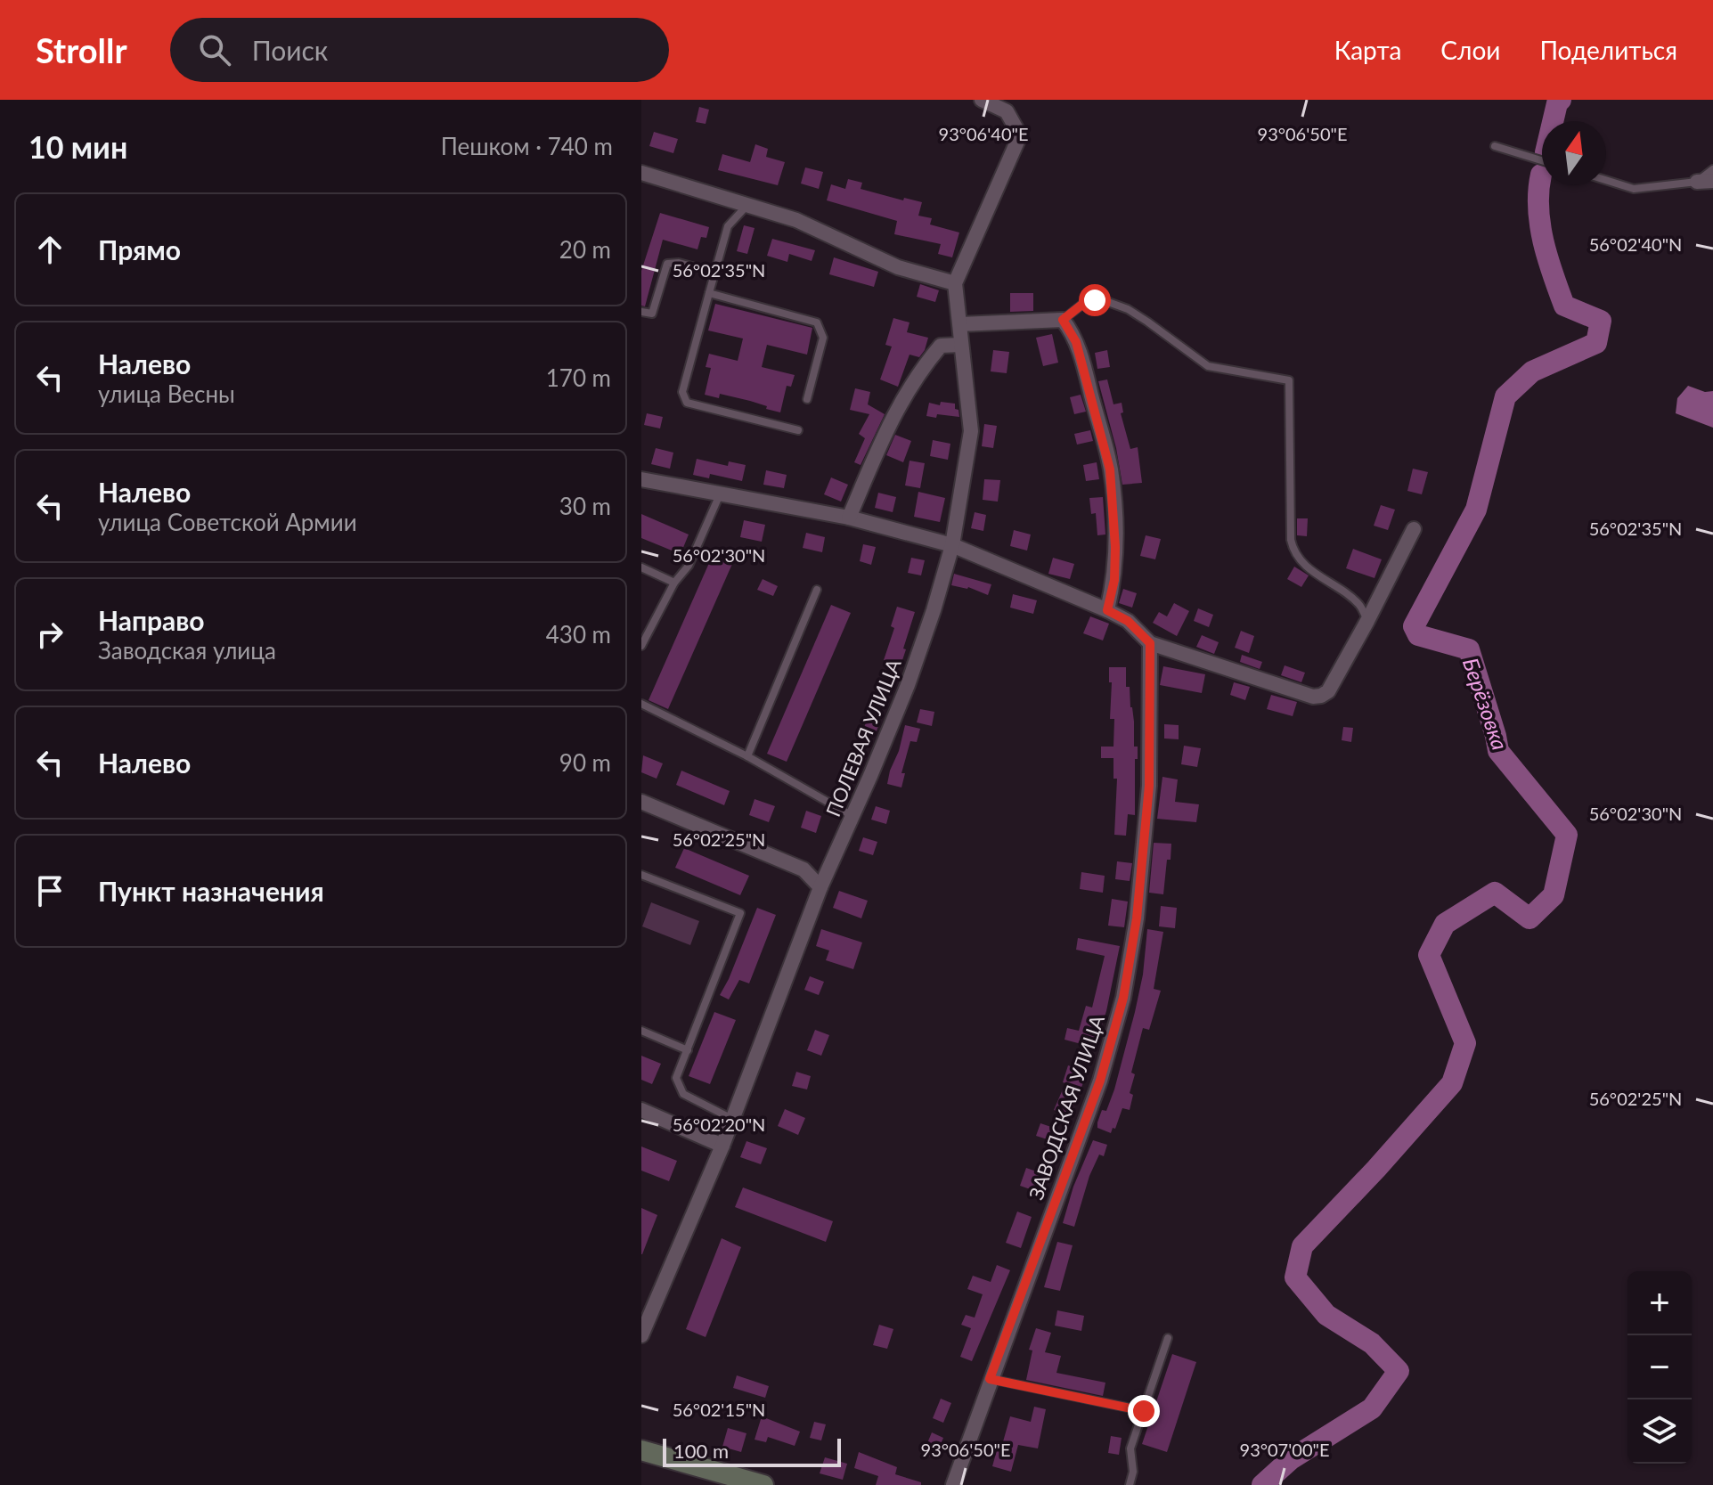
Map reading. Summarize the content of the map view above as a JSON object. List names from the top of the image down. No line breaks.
{"streets":{"street":["ПОЛЕВАЯ УЛИЦА","ЗАВОДСКАЯ УЛИЦА"]},"water":["Берёзовка"],"scale_bar":"100 m","north":"top","page":{"header":"Strollr","search":"Поиск","nav":["Карта","Слои","Поделиться"],"heading":["10 мин","Пешком · 740 m"],"list":[["Прямо","20 m"],["Налево","улица Весны","170 m"],["Налево","улица Советской Армии","30 m"],["Направо","Заводская улица","430 m"],["Налево","90 m"],"Пункт назначения"],"map_buttons":["+","−"],"scale":"100 m"},"coordinates":["93°06'40\"E","93°06'50\"E","56°02'40\"N","56°02'35\"N","56°02'30\"N","56°02'25\"N","56°02'20\"N","56°02'15\"N","93°07'00\"E"]}
